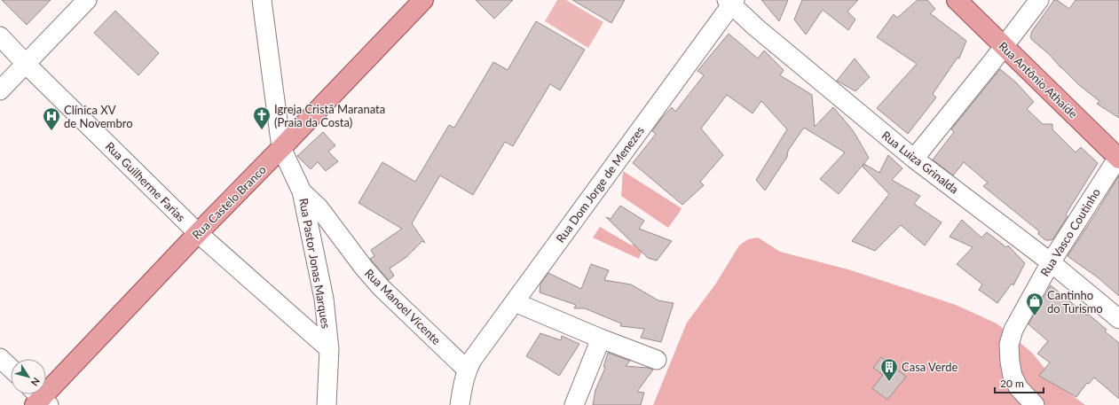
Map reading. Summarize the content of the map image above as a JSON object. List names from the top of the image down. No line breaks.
{"streets":{"main road":["Rua Antônio Athaíde","Rua Castelo Branco"],"street":["Rua Luiza Grinalda","Rua Guilherme Farias","Rua Dom Jorge de Menezes","Rua Vasco Coutinho","Rua Pastor Jonas Marques","Rua Manoel Vicente"]},"crossings":[["Rua Antônio Athaíde","Rua Vasco Coutinho"],["Rua Luiza Grinalda","Rua Dom Jorge de Menezes"],["Rua Luiza Grinalda","Rua Vasco Coutinho"],["Rua Guilherme Farias","Rua Castelo Branco"],["Rua Guilherme Farias","Rua Pastor Jonas Marques"],["Rua Dom Jorge de Menezes","Rua Manoel Vicente"],["Rua Castelo Branco","Rua Pastor Jonas Marques"],["Rua Pastor Jonas Marques","Rua Manoel Vicente"]],"places":{"church":["Igreja Cristã Maranata (Praia da Costa)"],"hospital":["Clínica XV de Novembro"],"shop":["Cantinho do Turismo"],"building":["Casa Verde"]},"scale_bar":"20 m","north":"bottom right"}
